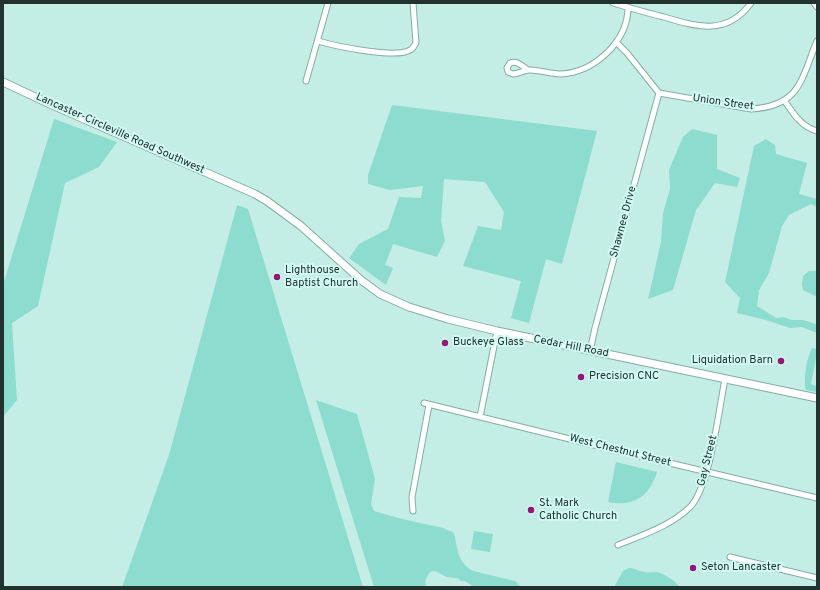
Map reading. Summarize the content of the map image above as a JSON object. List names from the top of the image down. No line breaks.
{"streets":{"main road":["Lancaster-Circleville Road Southwest","Cedar Hill Road"],"street":["Union Street","Shawnee Drive","West Chestnut Street","Gay Street"]},"crossings":[["Union Street","Shawnee Drive"],["Lancaster-Circleville Road Southwest","Cedar Hill Road"],["Shawnee Drive","Cedar Hill Road"],["Cedar Hill Road","Gay Street"],["West Chestnut Street","Gay Street"]],"places":["Lighthouse Baptist Church","Buckeye Glass","Liquidation Barn","Precision CNC","St. Mark Catholic Church","Seton Lancaster"]}
